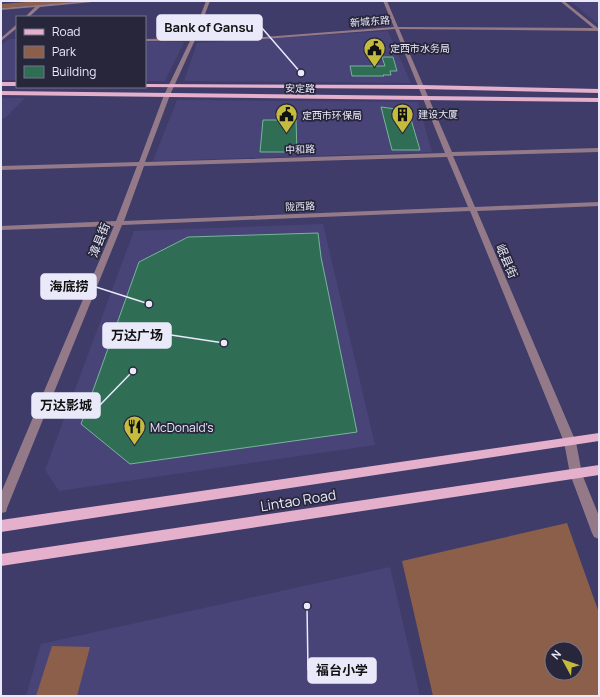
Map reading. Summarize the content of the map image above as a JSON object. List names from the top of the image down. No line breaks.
{"streets":{"main road":["安定路","Lintao Road"],"street":["新城东路","中和路","陇西路","漳县街","岷县街"]},"crossings":[["新城东路","漳县街"],["新城东路","岷县街"],["安定路","漳县街"],["安定路","岷县街"],["中和路","漳县街"],["中和路","岷县街"],["陇西路","漳县街"],["陇西路","岷县街"],["岷县街","Lintao Road"]],"places":{"public building":["定西市水务局","定西市环保局"],"other":["Bank of Gansu","海底捞","万达广场","万达影城","福台小学"],"building":["建设大厦"],"restaurant":["McDonald's"]},"legend":["Road","Park","Building"],"north":"top left"}
